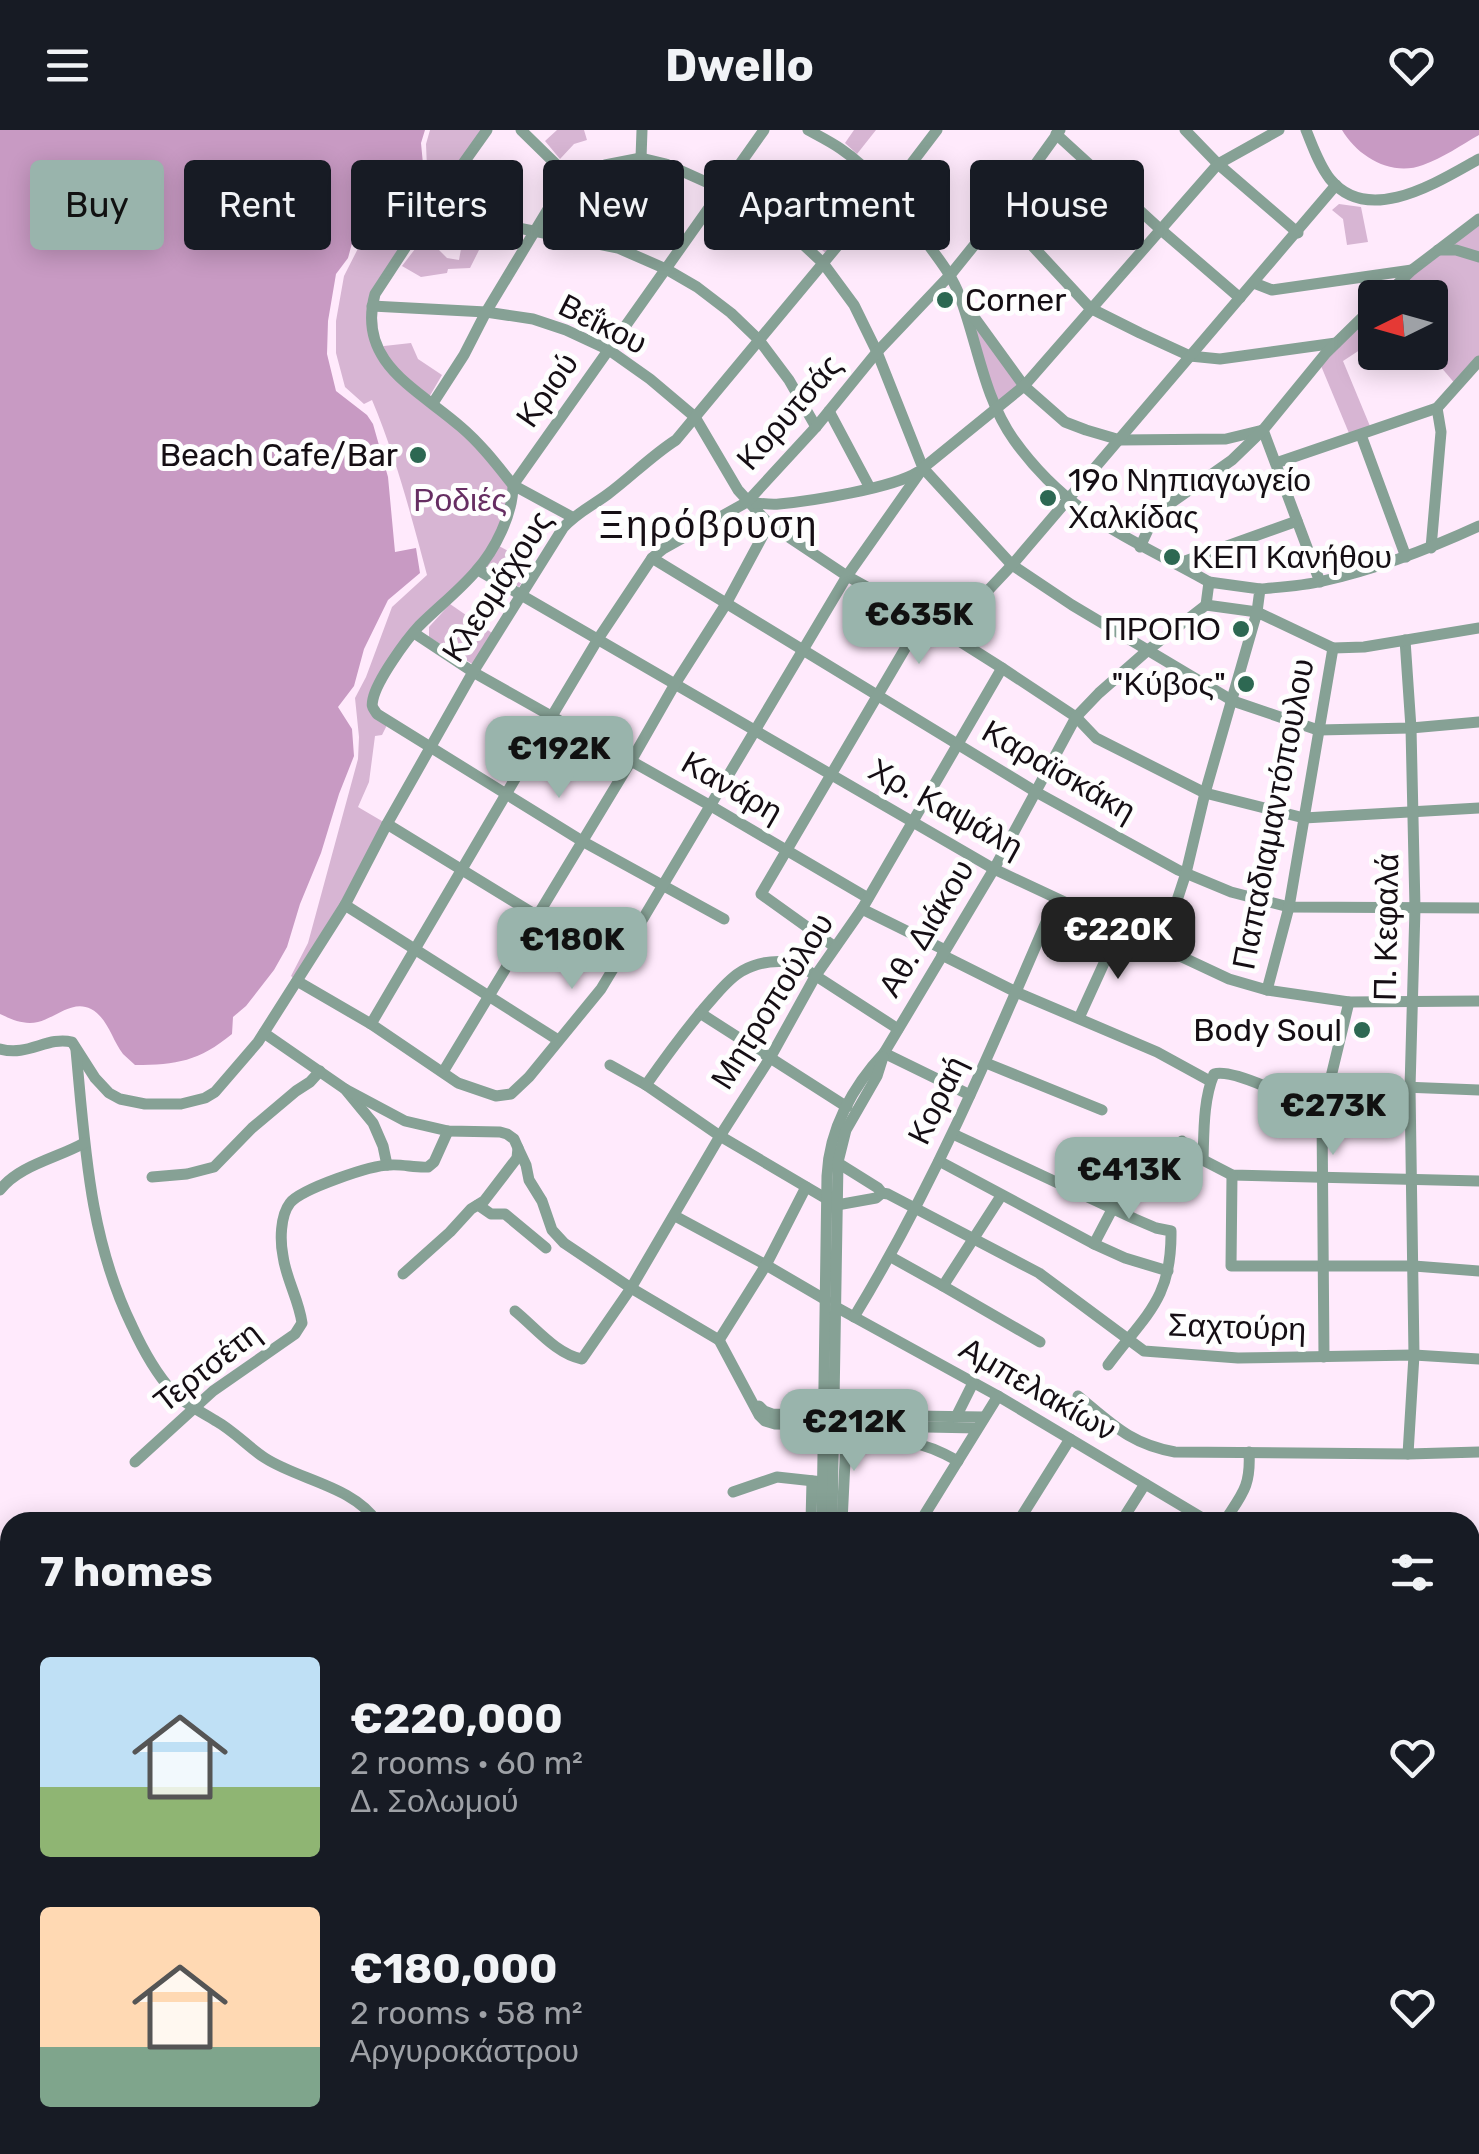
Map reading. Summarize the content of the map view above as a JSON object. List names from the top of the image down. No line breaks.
{"streets":{"street":["Βεΐκου","Κριού","Κορυτσάς","Κλεομάχους","Καραϊσκάκη","Κανάρη","Χρ. Καψάλη","Παπαδιαμαντόπουλου","Π. Κεφαλά","Αθ. Διάκου","Μητροπούλου","Κοραή","Σαχτούρη","Τερτσέτη","Αμπελακίων"]},"crossings":[["Βεΐκου","Κριού"],["Βεΐκου","Κορυτσάς"],["Βεΐκου","Κλεομάχους"],["Βεΐκου","Παπαδιαμαντόπουλου"],["Βεΐκου","Π. Κεφαλά"],["Βεΐκου","Αθ. Διάκου"],["Βεΐκου","Μητροπούλου"],["Κριού","Κλεομάχους"],["Κριού","Κανάρη"],["Κριού","Χρ. Καψάλη"],["Κορυτσάς","Καραϊσκάκη"],["Κορυτσάς","Κανάρη"],["Κορυτσάς","Χρ. Καψάλη"],["Κλεομάχους","Κανάρη"],["Κλεομάχους","Χρ. Καψάλη"],["Καραϊσκάκη","Παπαδιαμαντόπουλου"],["Καραϊσκάκη","Π. Κεφαλά"],["Καραϊσκάκη","Αθ. Διάκου"],["Καραϊσκάκη","Μητροπούλου"],["Κανάρη","Αθ. Διάκου"],["Κανάρη","Μητροπούλου"],["Κανάρη","Κοραή"],["Χρ. Καψάλη","Παπαδιαμαντόπουλου"],["Χρ. Καψάλη","Π. Κεφαλά"],["Χρ. Καψάλη","Αθ. Διάκου"],["Χρ. Καψάλη","Μητροπούλου"],["Χρ. Καψάλη","Κοραή"],["Π. Κεφαλά","Σαχτούρη"],["Αθ. Διάκου","Σαχτούρη"],["Αθ. Διάκου","Αμπελακίων"],["Μητροπούλου","Αμπελακίων"],["Κοραή","Σαχτούρη"],["Κοραή","Αμπελακίων"]],"districts":["Ξηρόβρυση"],"parks":["Ροδιές"],"places":["Corner","Beach Cafe/Bar","19ο Νηπιαγωγείο Χαλκίδας","ΚΕΠ Κανήθου","ΠΡΟΠΟ","\"Κύβος\"","Body Soul"],"north":"left","page":{"header":"Dwello","chip":["Buy","Rent","Filters","New","Apartment","House"],"price":["€635K","€192K","€220K","€180K","€273K","€413K","€212K"],"heading":"7 homes","list":[{"name":"€220,000","note":"2 rooms · 60 m² · Δ. Σολωμού"},{"name":"€180,000","note":"2 rooms · 58 m² · Αργυροκάστρου"}]}}
